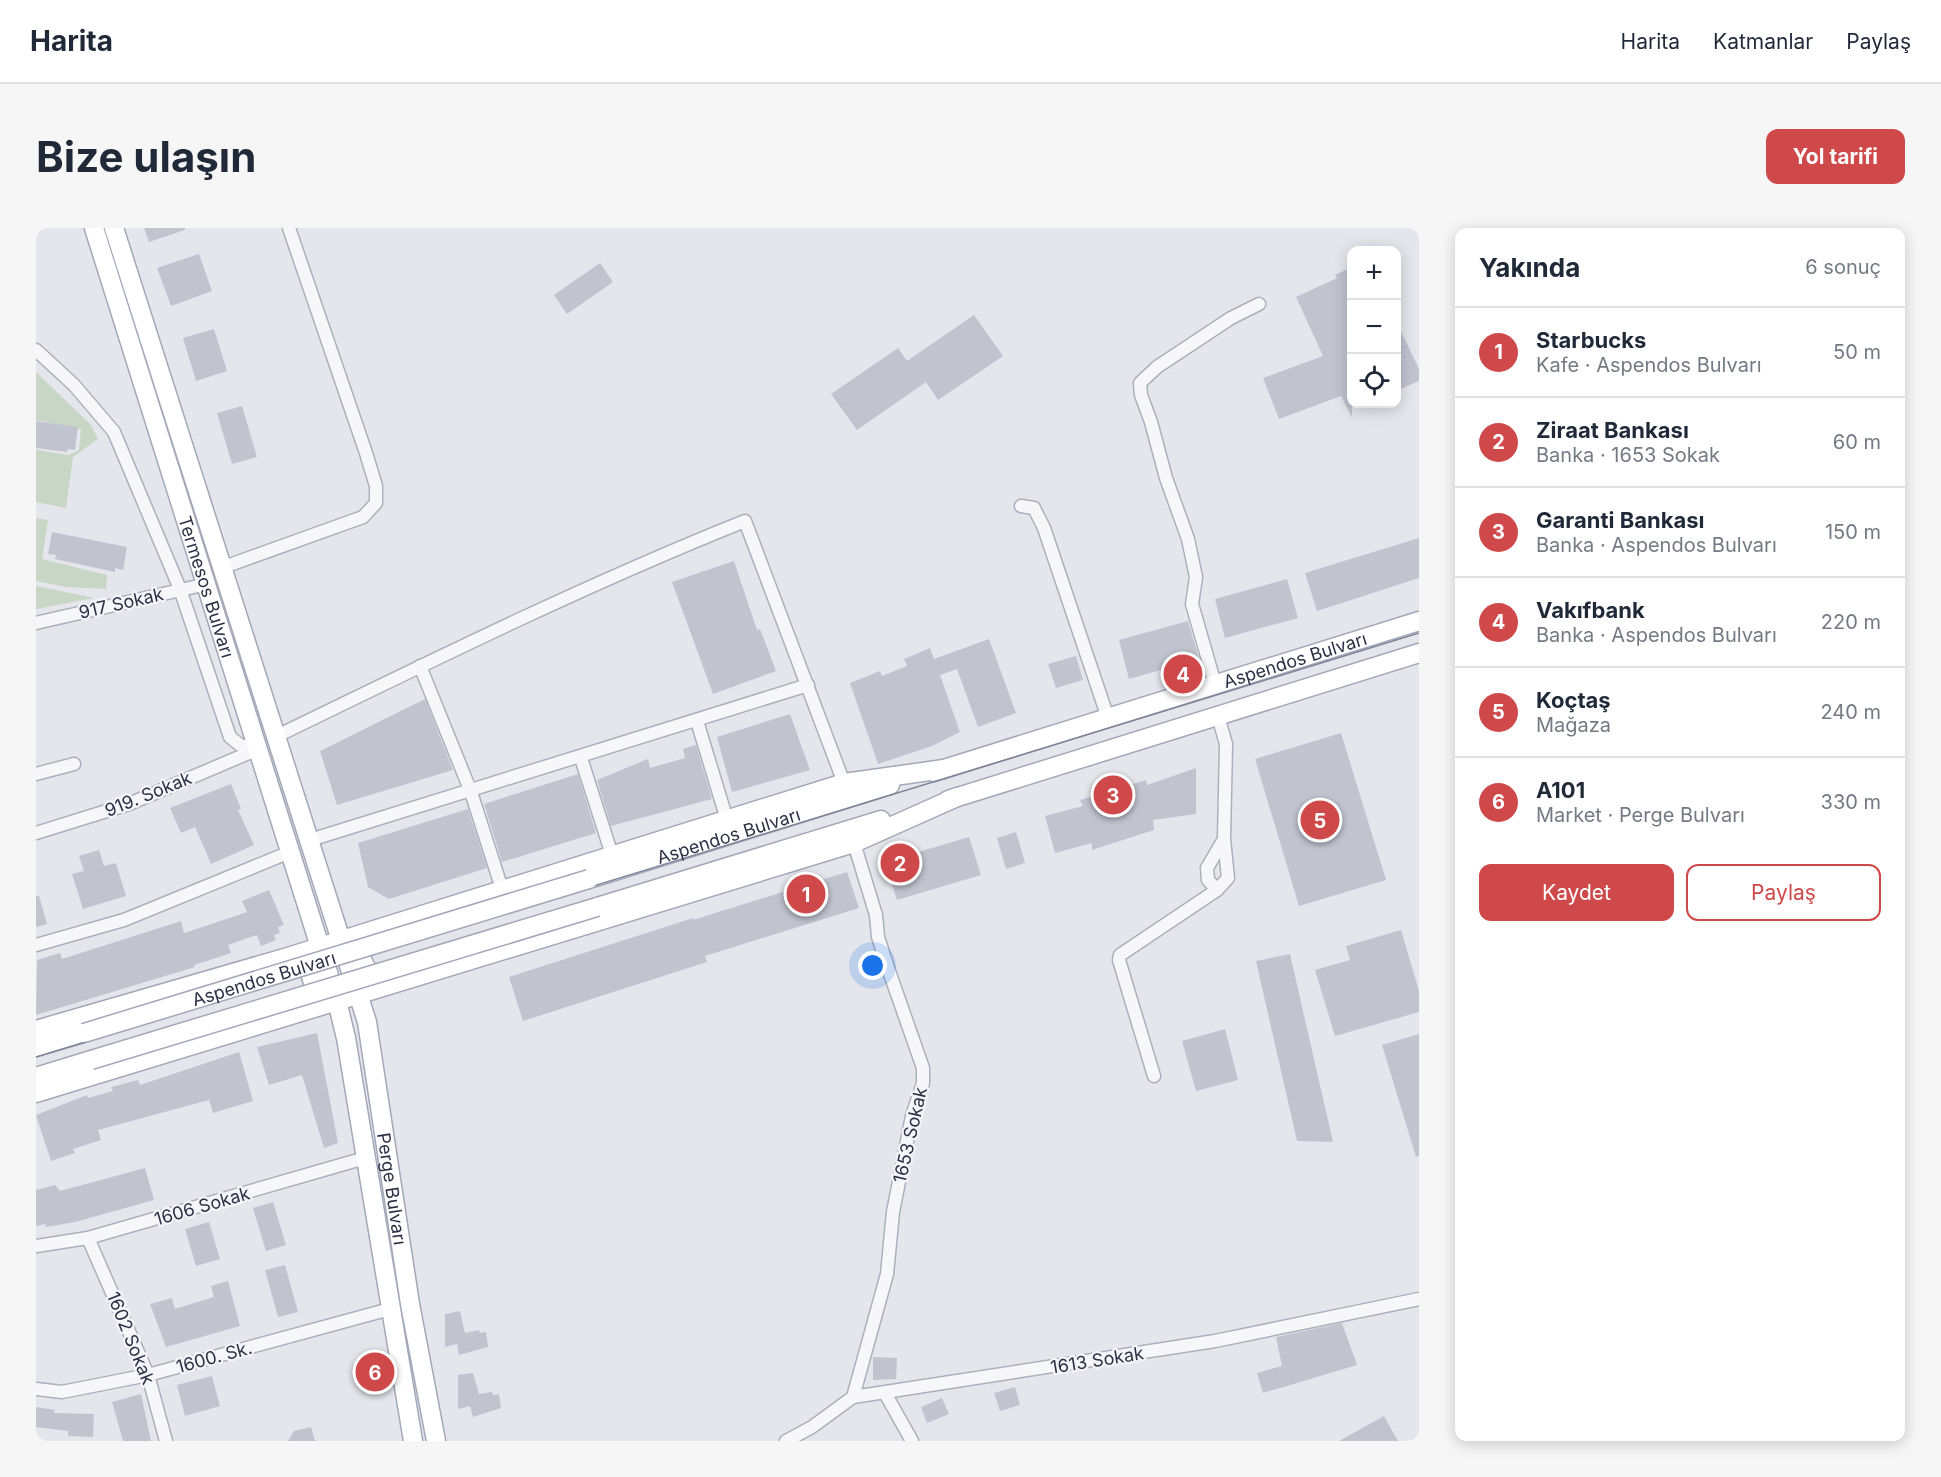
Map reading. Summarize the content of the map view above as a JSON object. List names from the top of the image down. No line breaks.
{"streets":{"main road":["Termesos Bulvarı","Aspendos Bulvarı","Perge Bulvarı"],"street":["917 Sokak","919. Sokak","1653 Sokak","1606 Sokak","1602 Sokak","1600. Sk.","1613 Sokak"]},"crossings":[["Termesos Bulvarı","917 Sokak"],["Termesos Bulvarı","919. Sokak"],["Termesos Bulvarı","Perge Bulvarı"],["1653 Sokak","1613 Sokak"],["Perge Bulvarı","1606 Sokak"],["Perge Bulvarı","1600. Sk."],["1606 Sokak","1602 Sokak"],["1602 Sokak","1600. Sk."]],"page":{"header":"Harita","nav":["Harita","Katmanlar","Paylaş"],"buttons":["Yol tarifi",["Kaydet","Paylaş"]],"title":"Bize ulaşın","heading":["Yakında","6 sonuç"],"map_buttons":["+","−"],"list":[{"mark":"1","name":"Starbucks","note":"Kafe · Aspendos Bulvarı","value":"50 m"},{"mark":"2","name":"Ziraat Bankası","note":"Banka · 1653 Sokak","value":"60 m"},{"mark":"3","name":"Garanti Bankası","note":"Banka · Aspendos Bulvarı","value":"150 m"},{"mark":"4","name":"Vakıfbank","note":"Banka · Aspendos Bulvarı","value":"220 m"},{"mark":"5","name":"Koçtaş","note":"Mağaza","value":"240 m"},{"mark":"6","name":"A101","note":"Market · Perge Bulvarı","value":"330 m"}],"pins":["4","3","5","2","1","6"]}}
